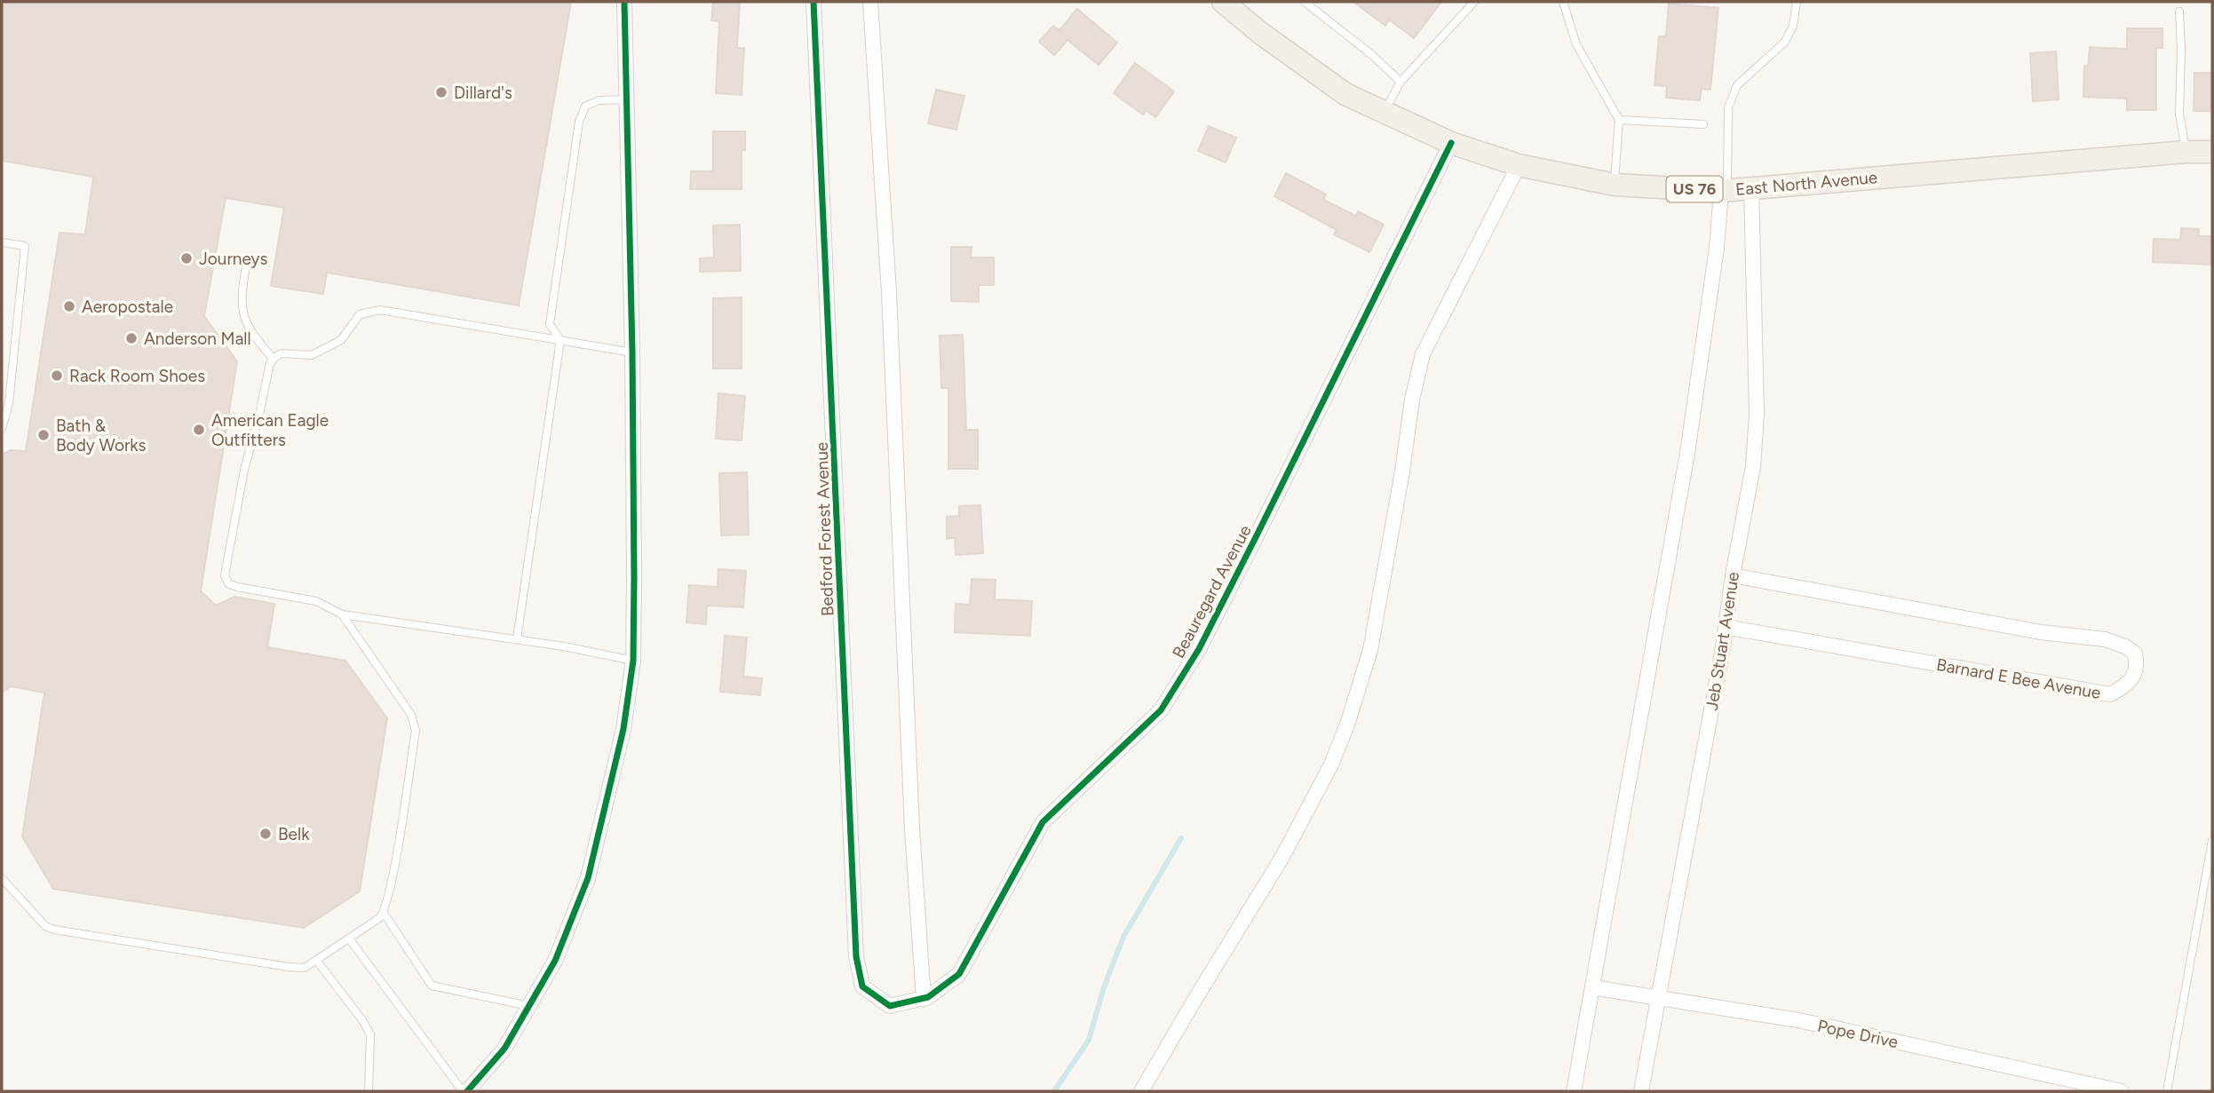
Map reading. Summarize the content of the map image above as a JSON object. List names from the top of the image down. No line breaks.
{"streets":{"main road":["East North Avenue","US 76"],"street":["Bedford Forest Avenue","Beauregard Avenue","Jeb Stuart Avenue","Barnard E Bee Avenue","Pope Drive"]},"crossings":[["East North Avenue","Beauregard Avenue"],["East North Avenue","Jeb Stuart Avenue"],["Bedford Forest Avenue","Beauregard Avenue"],["Jeb Stuart Avenue","Barnard E Bee Avenue"],["Jeb Stuart Avenue","Pope Drive"]],"places":["Dillard's","Journeys","Aeropostale","Anderson Mall","Rack Room Shoes","American Eagle Outfitters","Bath & Body Works","Belk"]}
